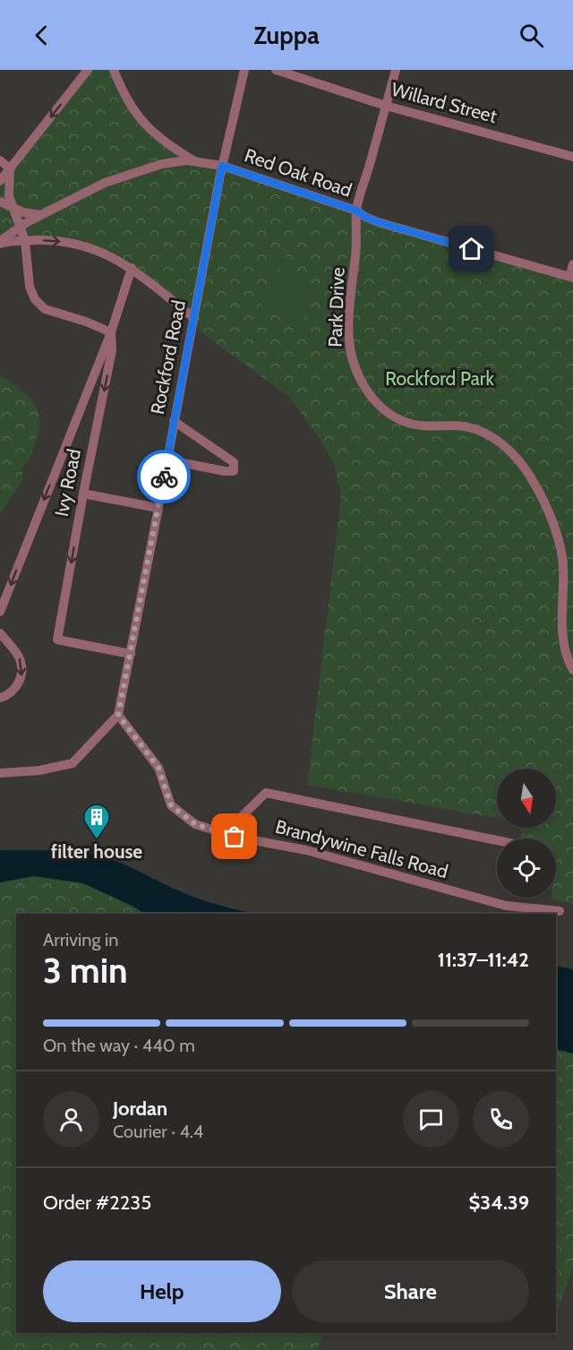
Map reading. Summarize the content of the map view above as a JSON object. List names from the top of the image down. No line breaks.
{"streets":{"street":["Willard Street","Red Oak Road","Park Drive","Rockford Road","Ivy Road","Brandywine Falls Road"]},"crossings":[["Willard Street","Park Drive"],["Red Oak Road","Park Drive"],["Red Oak Road","Rockford Road"],["Rockford Road","Ivy Road"],["Rockford Road","Brandywine Falls Road"]],"parks":["Rockford Park"],"places":{"building":["filter house"]},"north":"bottom","page":{"header":"Zuppa","heading":["3 min","Arriving in","11:37–11:42"],"panel":["Jordan","Courier · 4.4","Order #2235","$34.39"],"bar":"On the way · 440 m","buttons":["Help","Share"]}}
